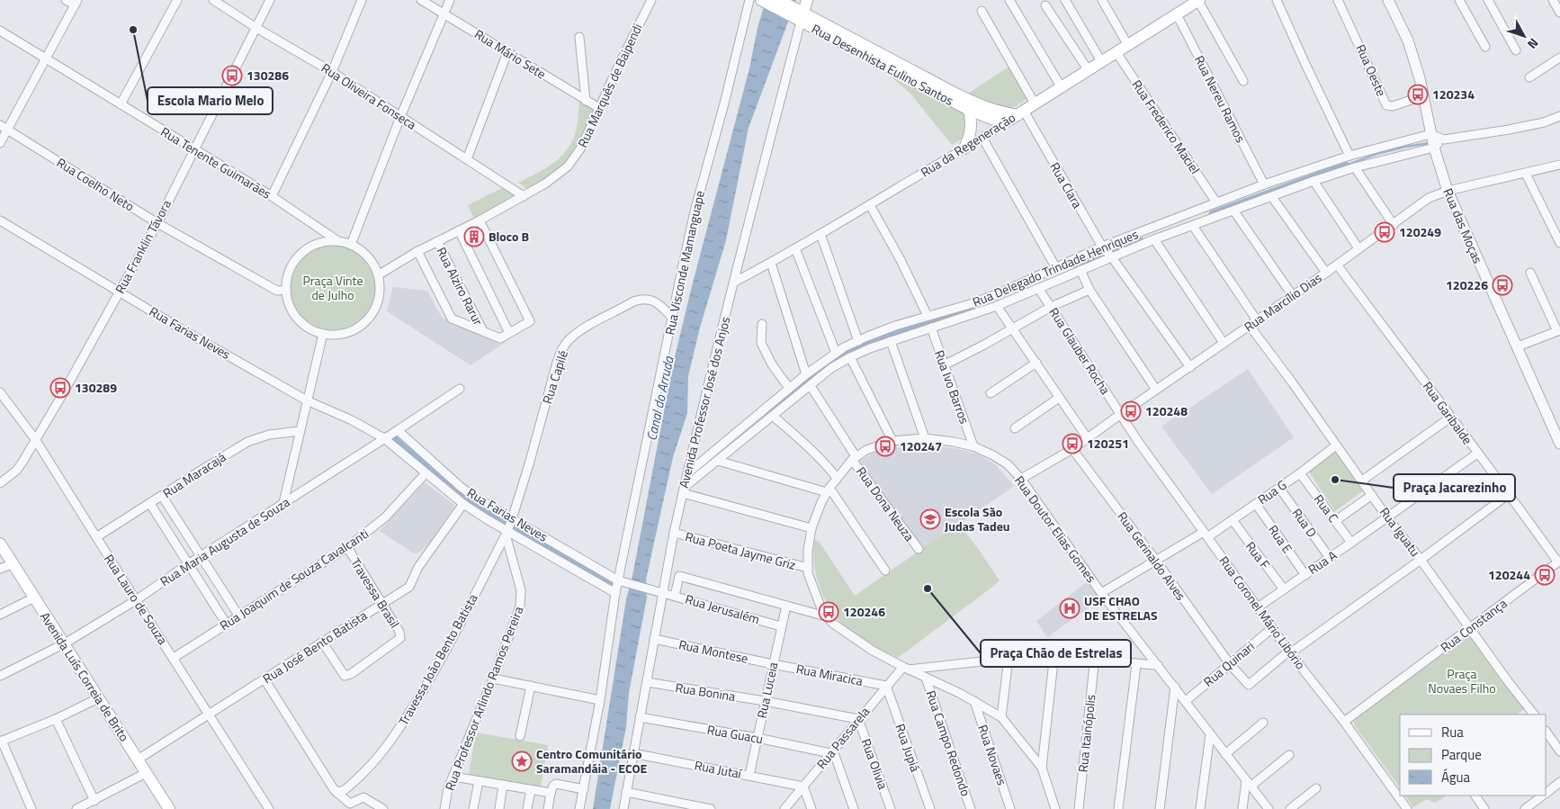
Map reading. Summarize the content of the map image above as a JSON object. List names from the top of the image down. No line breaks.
{"streets":{"main road":["Rua Desenhista Eulino Santos","Rua da Regeneração","Avenida Professor José dos Anjos","Avenida Luís Correia de Brito"],"street":["Rua Mário Sete","Rua Oeste","Rua Marquês de Baipendi","Rua Oliveira Fonseca","Rua Nereu Ramos","Rua Frederico Maciel","Rua Tenente Guimarães","Rua Coelho Neto","Rua Clara","Rua das Moças","Rua Franklin Távora","Rua Visconde Mamanguape","Rua Delegado Trindade Henriques","Rua Alziro Rarur","Rua Marcílio Dias","Rua Farias Neves","Rua Glauber Rocha","Rua Capilé","Rua Ivo Barros","Rua Garibalde","Rua Maracajá","Rua G","Rua Dona Neuza","Rua C","Rua D","Rua Doutor Elias Gomes","Rua Iguatu","Rua E","Rua Maria Augusta de Souza","Rua Poeta Jayme Griz","Rua F","Rua Gerinaldo Alves","Rua A","Rua Joaquim de Souza Cavalcanti","Travessa Brasil","Rua Lauro de Souza","Rua Jerusalém","Rua Coronel Mário Libório","Rua Constança","Rua José Bento Batista","Rua Montese","Travessa João Bento Batista","Rua Quinari","Rua Miracica","Rua Luceia","Rua Bonina","Rua Professor Arlindo Ramos Pereira","Rua Itainópolis","Rua Guacu","Rua Passarela","Rua Campo Redondo","Rua Jupiá","Rua Novaes","Rua Olivia","Rua Jutaí"]},"crossings":[["Rua Mário Sete","Rua Marquês de Baipendi"],["Rua Desenhista Eulino Santos","Rua da Regeneração"],["Rua Desenhista Eulino Santos","Rua Clara"],["Rua Desenhista Eulino Santos","Avenida Professor José dos Anjos"],["Rua Oeste","Rua das Moças"],["Rua Marquês de Baipendi","Rua Oliveira Fonseca"],["Rua Marquês de Baipendi","Rua Tenente Guimarães"],["Rua Marquês de Baipendi","Rua Coelho Neto"],["Rua Marquês de Baipendi","Rua Alziro Rarur"],["Rua Oliveira Fonseca","Rua Franklin Távora"],["Rua Nereu Ramos","Rua da Regeneração"],["Rua Nereu Ramos","Rua Delegado Trindade Henriques"],["Rua Frederico Maciel","Rua da Regeneração"],["Rua Frederico Maciel","Rua Delegado Trindade Henriques"],["Rua da Regeneração","Rua Clara"],["Rua da Regeneração","Avenida Professor José dos Anjos"],["Rua Tenente Guimarães","Rua Coelho Neto"],["Rua Tenente Guimarães","Rua Franklin Távora"],["Rua Coelho Neto","Rua Franklin Távora"],["Rua Clara","Rua Delegado Trindade Henriques"],["Rua Clara","Rua Marcílio Dias"],["Rua das Moças","Rua Delegado Trindade Henriques"],["Rua das Moças","Rua Marcílio Dias"],["Rua Franklin Távora","Rua Farias Neves"],["Rua Franklin Távora","Rua Lauro de Souza"],["Rua Visconde Mamanguape","Rua Farias Neves"],["Rua Visconde Mamanguape","Rua Capilé"],["Rua Delegado Trindade Henriques","Rua Glauber Rocha"],["Rua Delegado Trindade Henriques","Rua Ivo Barros"],["Rua Delegado Trindade Henriques","Avenida Professor José dos Anjos"],["Rua Delegado Trindade Henriques","Rua Dona Neuza"],["Rua Marcílio Dias","Rua Glauber Rocha"],["Rua Marcílio Dias","Rua Garibalde"],["Rua Marcílio Dias","Rua Doutor Elias Gomes"],["Rua Marcílio Dias","Rua Iguatu"],["Rua Marcílio Dias","Rua Gerinaldo Alves"],["Rua Marcílio Dias","Rua Coronel Mário Libório"],["Rua Farias Neves","Rua Capilé"],["Rua Farias Neves","Rua Maria Augusta de Souza"],["Rua Farias Neves","Rua Joaquim de Souza Cavalcanti"],["Rua Farias Neves","Rua Jerusalém"],["Rua Farias Neves","Rua José Bento Batista"],["Rua Farias Neves","Travessa João Bento Batista"],["Rua Farias Neves","Rua Professor Arlindo Ramos Pereira"],["Rua Glauber Rocha","Rua Coronel Mário Libório"],["Rua Capilé","Travessa João Bento Batista"],["Rua Capilé","Rua Professor Arlindo Ramos Pereira"],["Rua Ivo Barros","Rua Doutor Elias Gomes"],["Avenida Professor José dos Anjos","Rua Poeta Jayme Griz"],["Avenida Professor José dos Anjos","Rua Jerusalém"],["Avenida Professor José dos Anjos","Rua Montese"],["Avenida Professor José dos Anjos","Rua Bonina"],["Avenida Professor José dos Anjos","Rua Guacu"],["Avenida Professor José dos Anjos","Rua Jutaí"],["Rua Garibalde","Rua A"],["Rua Garibalde","Rua Constança"],["Rua Maracajá","Rua Lauro de Souza"],["Rua G","Rua C"],["Rua G","Rua D"],["Rua G","Rua Doutor Elias Gomes"],["Rua G","Rua Iguatu"],["Rua G","Rua E"],["Rua G","Rua F"],["Rua G","Rua Gerinaldo Alves"],["Rua G","Rua Coronel Mário Libório"],["Rua Dona Neuza","Rua Doutor Elias Gomes"],["Rua C","Rua A"],["Rua D","Rua A"],["Rua Doutor Elias Gomes","Rua Poeta Jayme Griz"],["Rua Doutor Elias Gomes","Rua Quinari"],["Rua Doutor Elias Gomes","Rua Passarela"],["Rua Doutor Elias Gomes","Rua Campo Redondo"],["Rua Doutor Elias Gomes","Rua Novaes"],["Rua Iguatu","Rua A"],["Rua Iguatu","Rua Constança"],["Rua E","Rua A"],["Rua Maria Augusta de Souza","Rua Lauro de Souza"],["Rua Maria Augusta de Souza","Avenida Luís Correia de Brito"],["Rua F","Rua A"],["Rua Gerinaldo Alves","Rua Coronel Mário Libório"],["Rua Gerinaldo Alves","Rua Quinari"],["Rua A","Rua Coronel Mário Libório"],["Rua Joaquim de Souza Cavalcanti","Travessa Brasil"],["Rua Joaquim de Souza Cavalcanti","Rua Lauro de Souza"],["Travessa Brasil","Rua José Bento Batista"],["Rua Lauro de Souza","Rua José Bento Batista"],["Rua Jerusalém","Rua Luceia"],["Rua Coronel Mário Libório","Rua Constança"],["Rua Coronel Mário Libório","Rua Quinari"],["Rua José Bento Batista","Avenida Luís Correia de Brito"],["Rua Montese","Rua Miracica"],["Rua Montese","Rua Luceia"],["Travessa João Bento Batista","Rua Professor Arlindo Ramos Pereira"],["Rua Miracica","Rua Luceia"],["Rua Miracica","Rua Passarela"],["Rua Miracica","Rua Jupiá"],["Rua Luceia","Rua Bonina"],["Rua Luceia","Rua Guacu"],["Rua Luceia","Rua Jutaí"],["Rua Bonina","Rua Passarela"],["Rua Bonina","Rua Olivia"],["Rua Guacu","Rua Passarela"],["Rua Passarela","Rua Jupiá"],["Rua Passarela","Rua Olivia"],["Rua Passarela","Rua Jutaí"]],"water":["Canal do Arruda"],"parks":["Praça Vinte de Julho","Praça Novaes Filho"],"places":{"other":["Escola Mario Melo","Praça Jacarezinho","Praça Chão de Estrelas"],"bus stop":["130286","120234","120249","120226","130289","120248","120251","120247","120244","120246"],"building":["Bloco B"],"school or university":["Escola São Judas Tadeu"],"hospital":["USF CHAO DE ESTRELAS"],"place":["Centro Comunitário Saramandáia - ECOE"]},"legend":["Rua","Parque","Água"],"north":"bottom right"}
